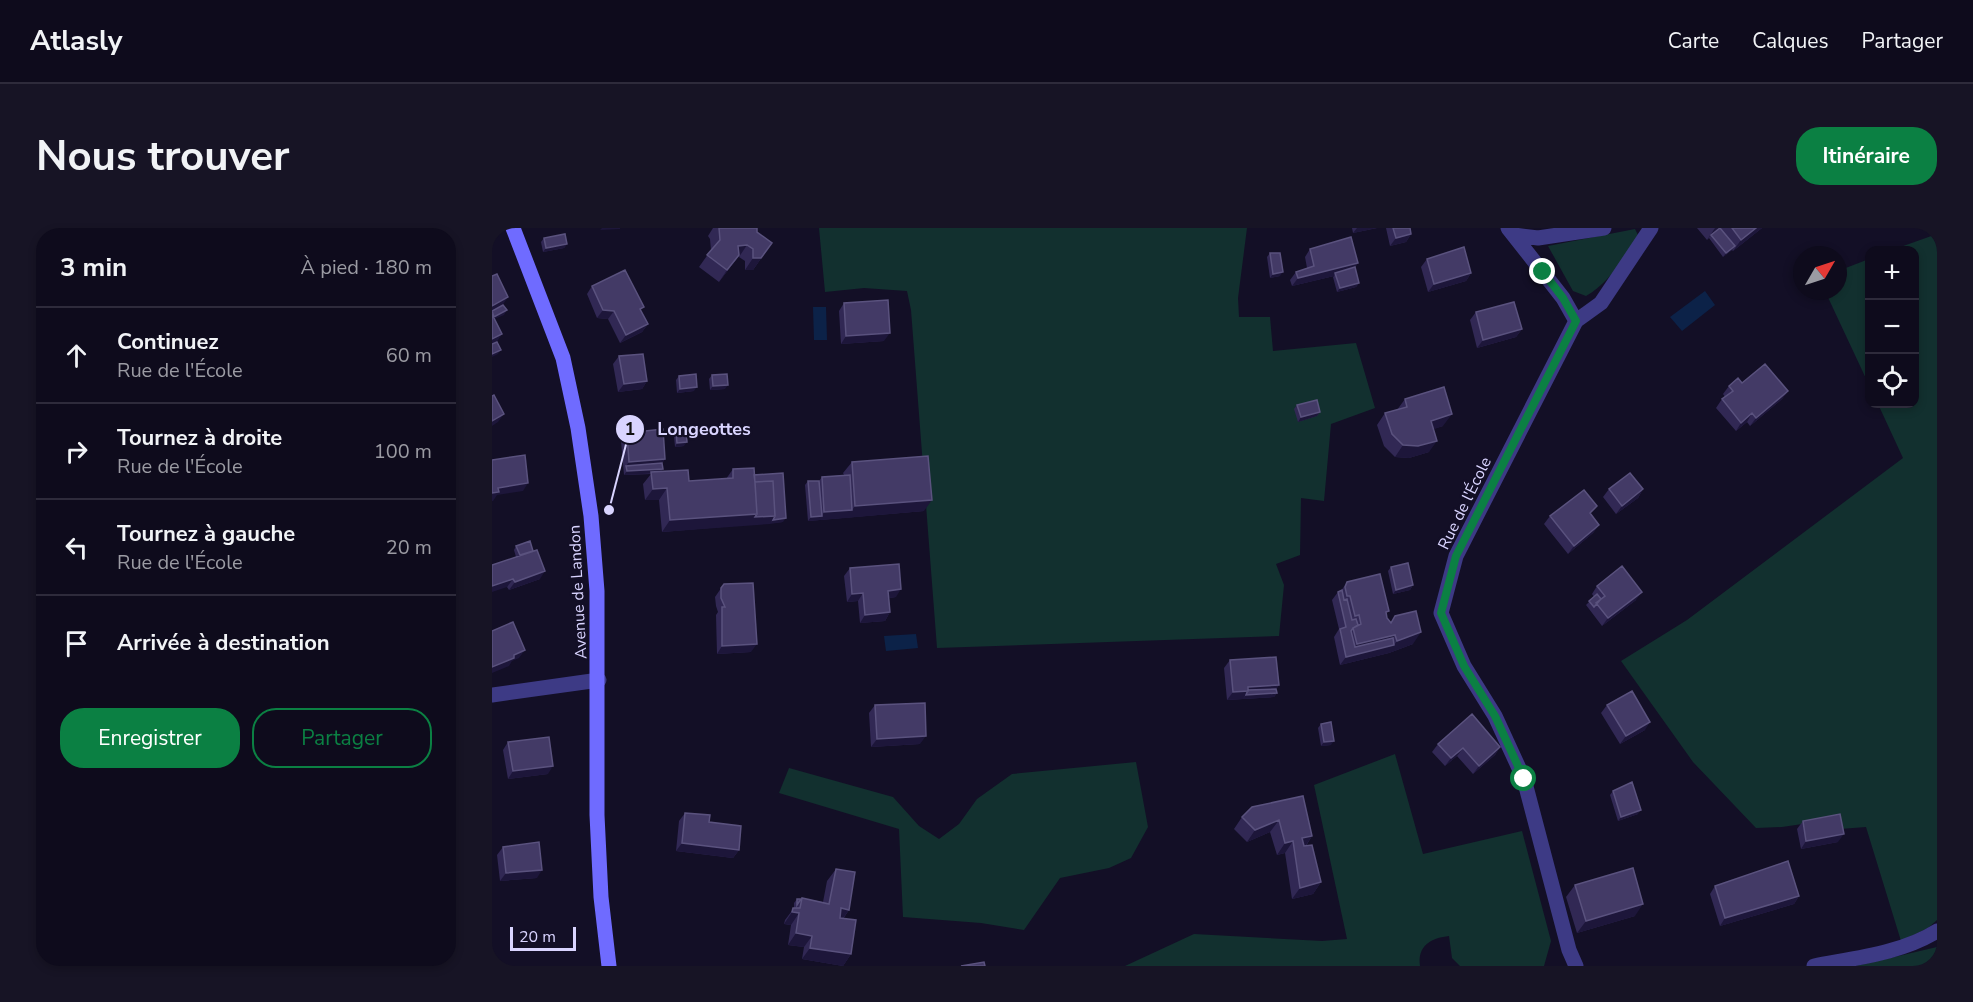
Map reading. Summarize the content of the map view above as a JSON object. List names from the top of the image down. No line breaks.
{"streets":{"street":["Rue de l'École","Avenue de Landon"]},"places":["Longeottes"],"scale_bar":"20 m","north":"top right","page":{"header":"Atlasly","nav":["Carte","Calques","Partager"],"buttons":["Itinéraire",["Enregistrer","Partager"]],"title":"Nous trouver","heading":["3 min","À pied · 180 m"],"map_buttons":["+","−"],"list":[["Continuez","Rue de l'École","60 m"],["Tournez à droite","Rue de l'École","100 m"],["Tournez à gauche","Rue de l'École","20 m"],"Arrivée à destination"],"scale":"20 m"}}
